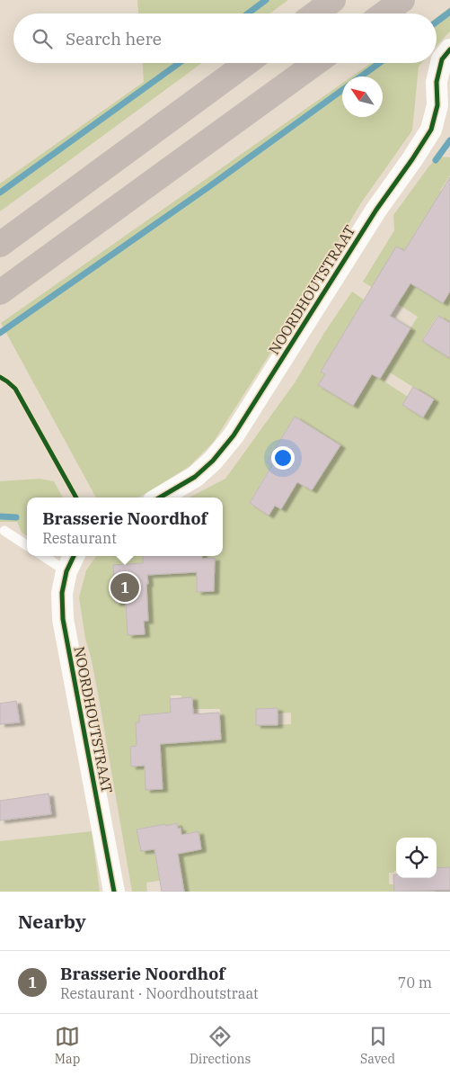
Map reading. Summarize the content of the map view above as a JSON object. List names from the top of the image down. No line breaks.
{"streets":{"street":["NOORDHOUTSTRAAT"]},"north":"top left","page":{"search":"Search here","popup":["Brasserie Noordhof","Restaurant"],"pins":"1","heading":"Nearby","list":[{"mark":"1","name":"Brasserie Noordhof","note":"Restaurant · Noordhoutstraat","value":"70 m"}],"nav":["Map","Directions","Saved"]}}
